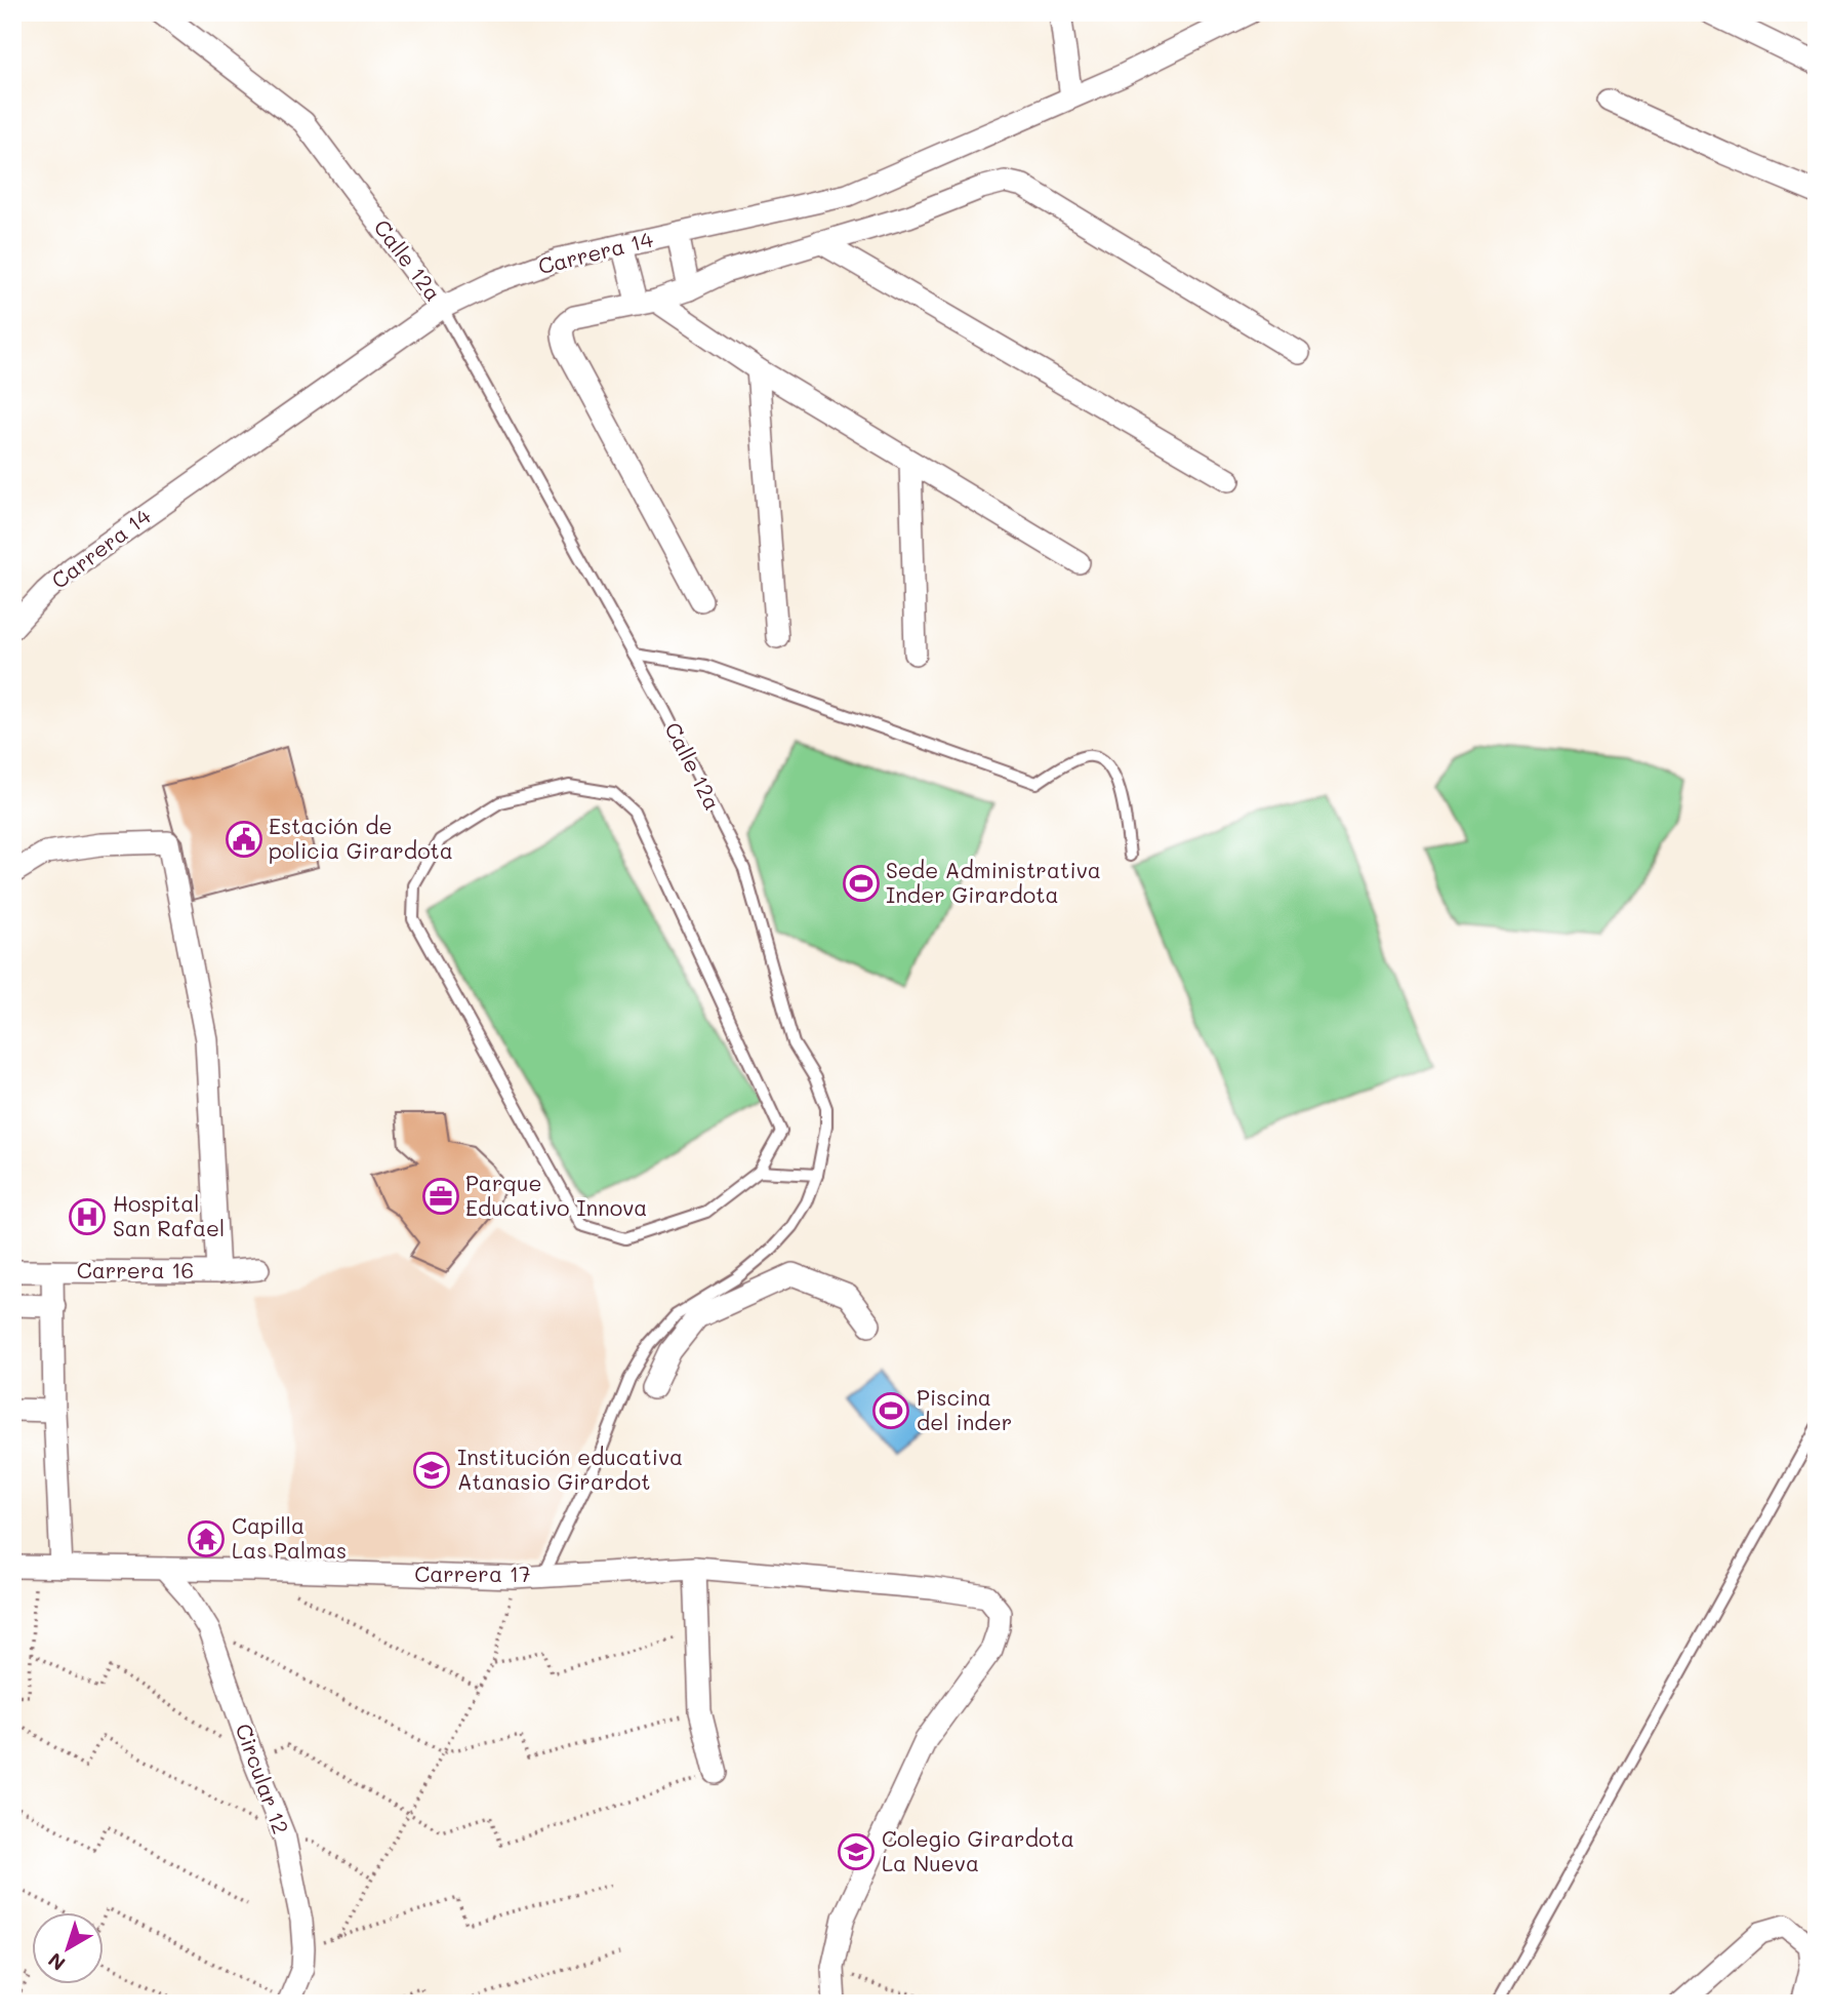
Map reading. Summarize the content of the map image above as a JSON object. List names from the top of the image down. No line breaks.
{"streets":{"street":["Carrera 14","Calle 12a","Carrera 16","Carrera 17","Circular 12"]},"crossings":[["Carrera 14","Calle 12a"],["Calle 12a","Carrera 17"],["Carrera 17","Circular 12"]],"places":{"public building":["Estación de policia Girardota"],"sports":["Sede Administrativa Inder Girardota","Piscina del inder"],"office":["Parque Educativo Innova"],"hospital":["Hospital San Rafael"],"school or university":["Institución educativa Atanasio Girardot","Colegio Girardota La Nueva"],"temple":["Capilla Las Palmas"]},"north":"bottom left"}
